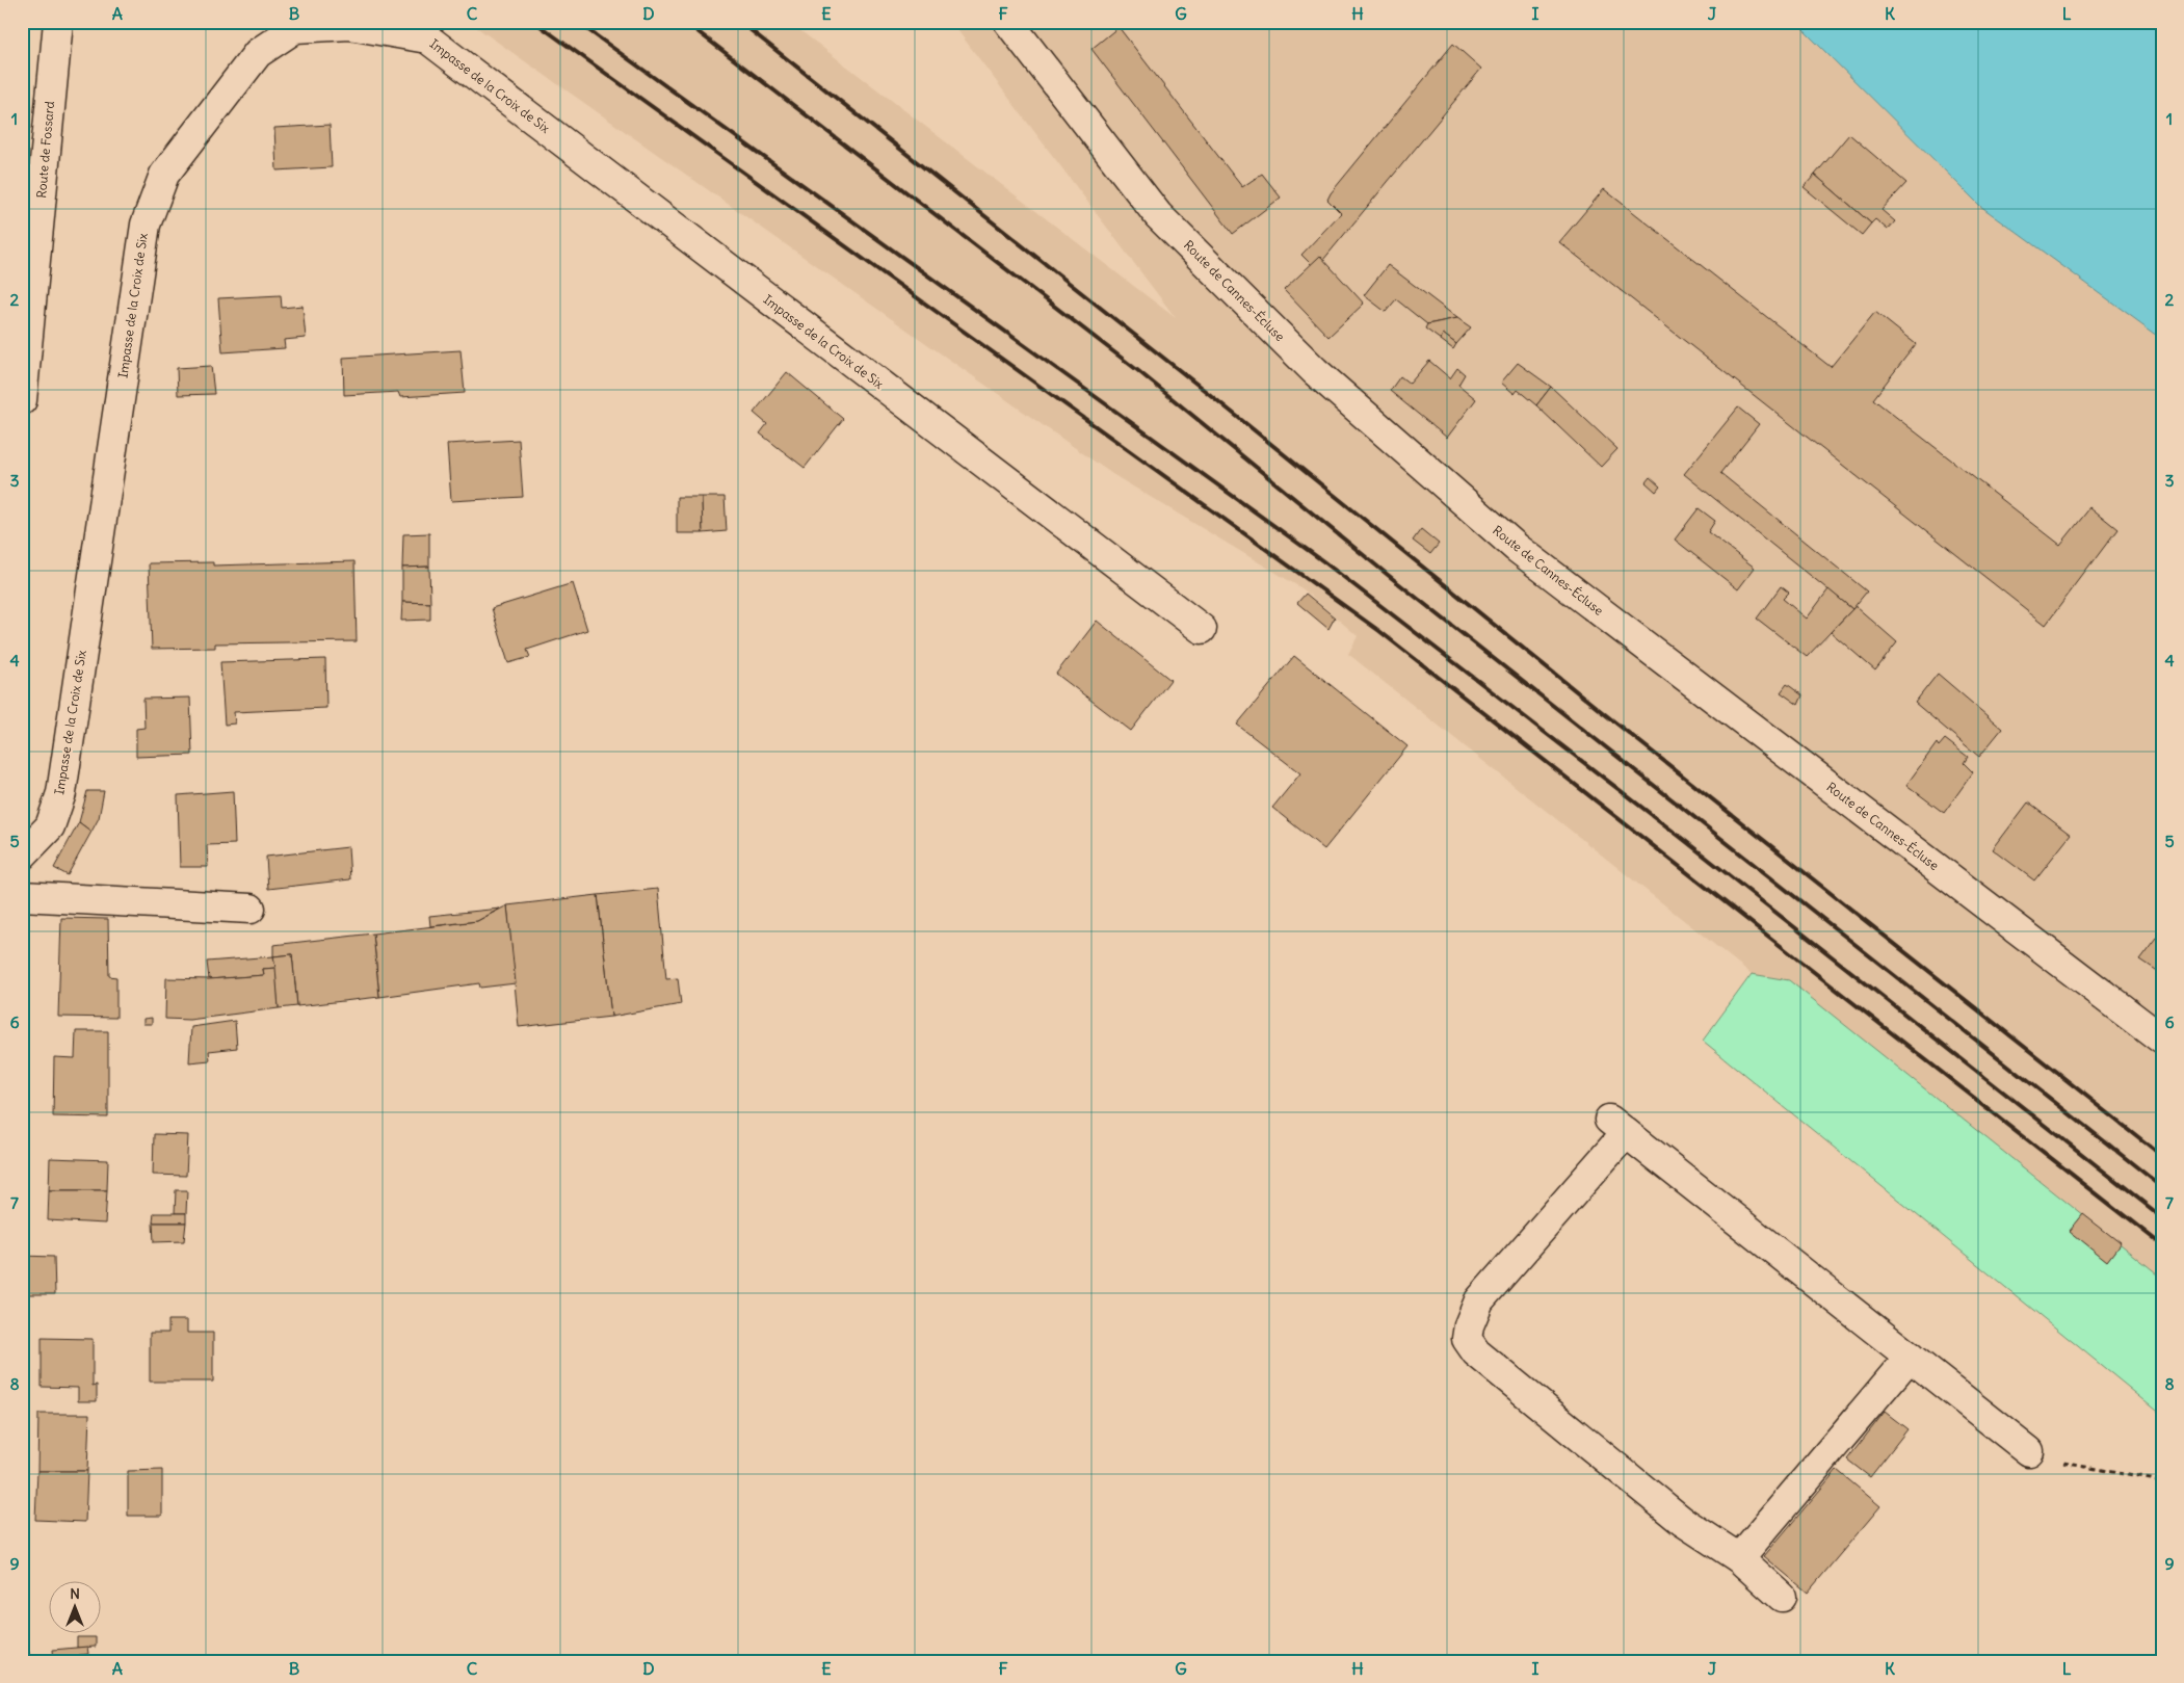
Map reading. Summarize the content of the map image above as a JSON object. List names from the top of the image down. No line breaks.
{"streets":{"street":["Impasse de la Croix de Six","Route de Fossard","Route de Cannes-Écluse"]},"north":"top","grid":{"columns":["A","B","C","D","E","F","G","H","I","J","K","L"],"rows":["1","2","3","4","5","6","7","8","9"]}}
